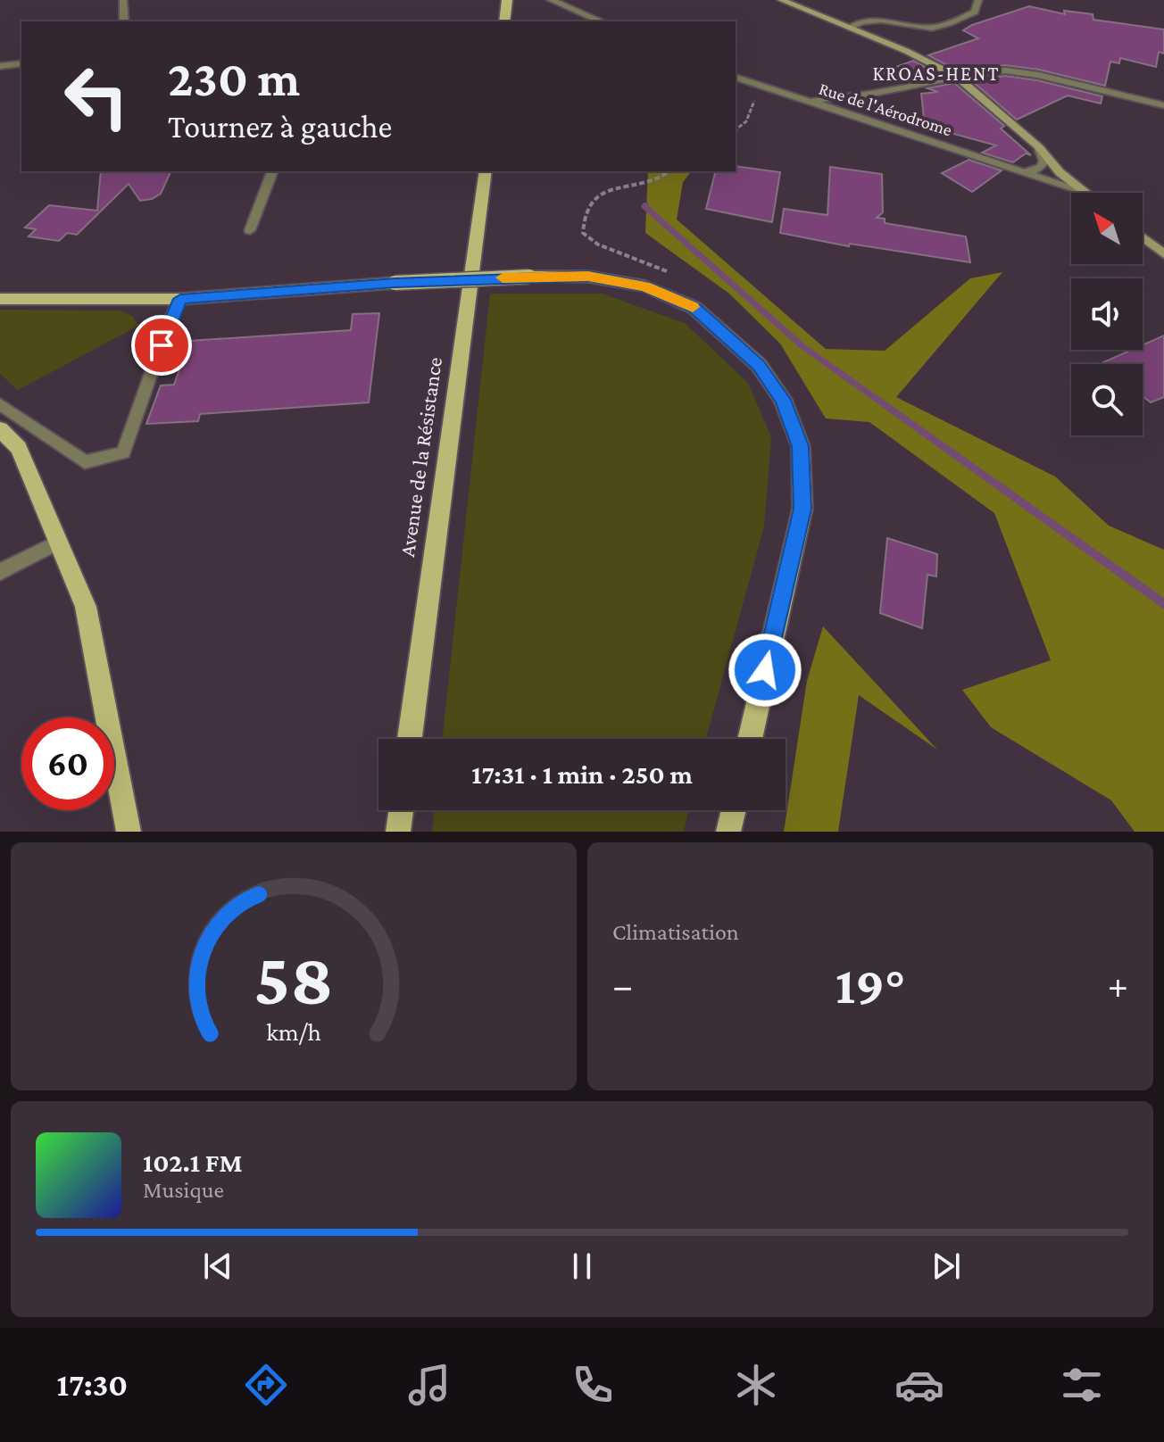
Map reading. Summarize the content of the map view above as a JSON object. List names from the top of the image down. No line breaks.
{"streets":{"main road":["Avenue de la Résistance"],"street":["Rue de l'Aérodrome"]},"districts":["KROAS-HENT"],"north":"top left","page":{"turn":["230 m","Tournez à gauche"],"limit":"60","trip":"17:31 · 1 min · 250 m","tile":"Climatisation","heat":["−","19°","+"],"song":["102.1 FM","Musique"],"tabs":"17:30","gauge":["58","km/h"]}}
